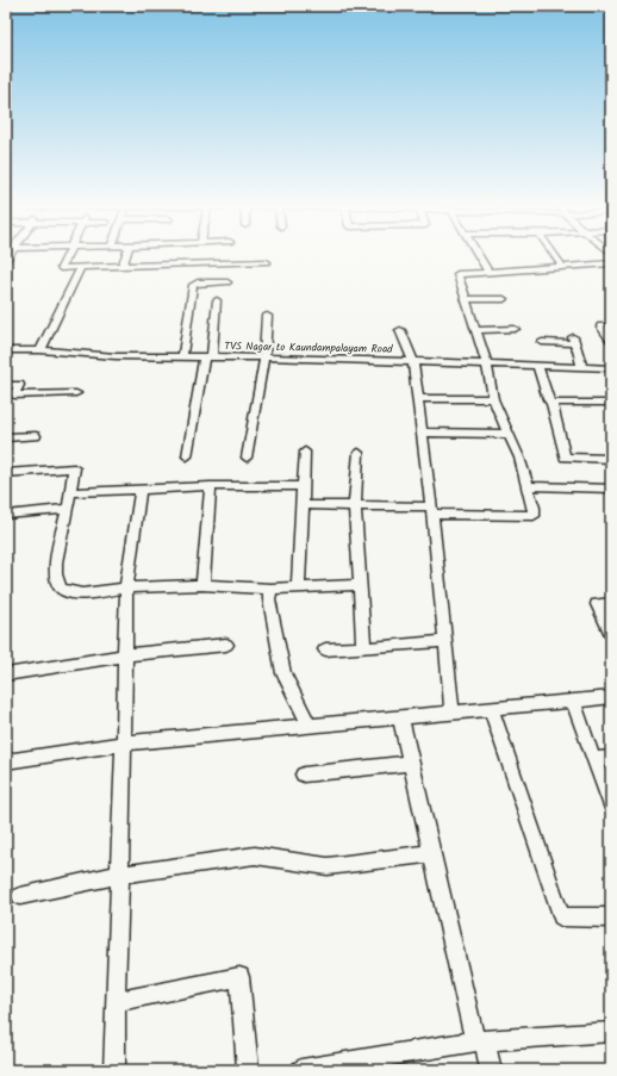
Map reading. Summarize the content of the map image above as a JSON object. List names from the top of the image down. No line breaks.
{"streets":{"street":["TVS Nagar to Kaundampalayam Road"]}}
